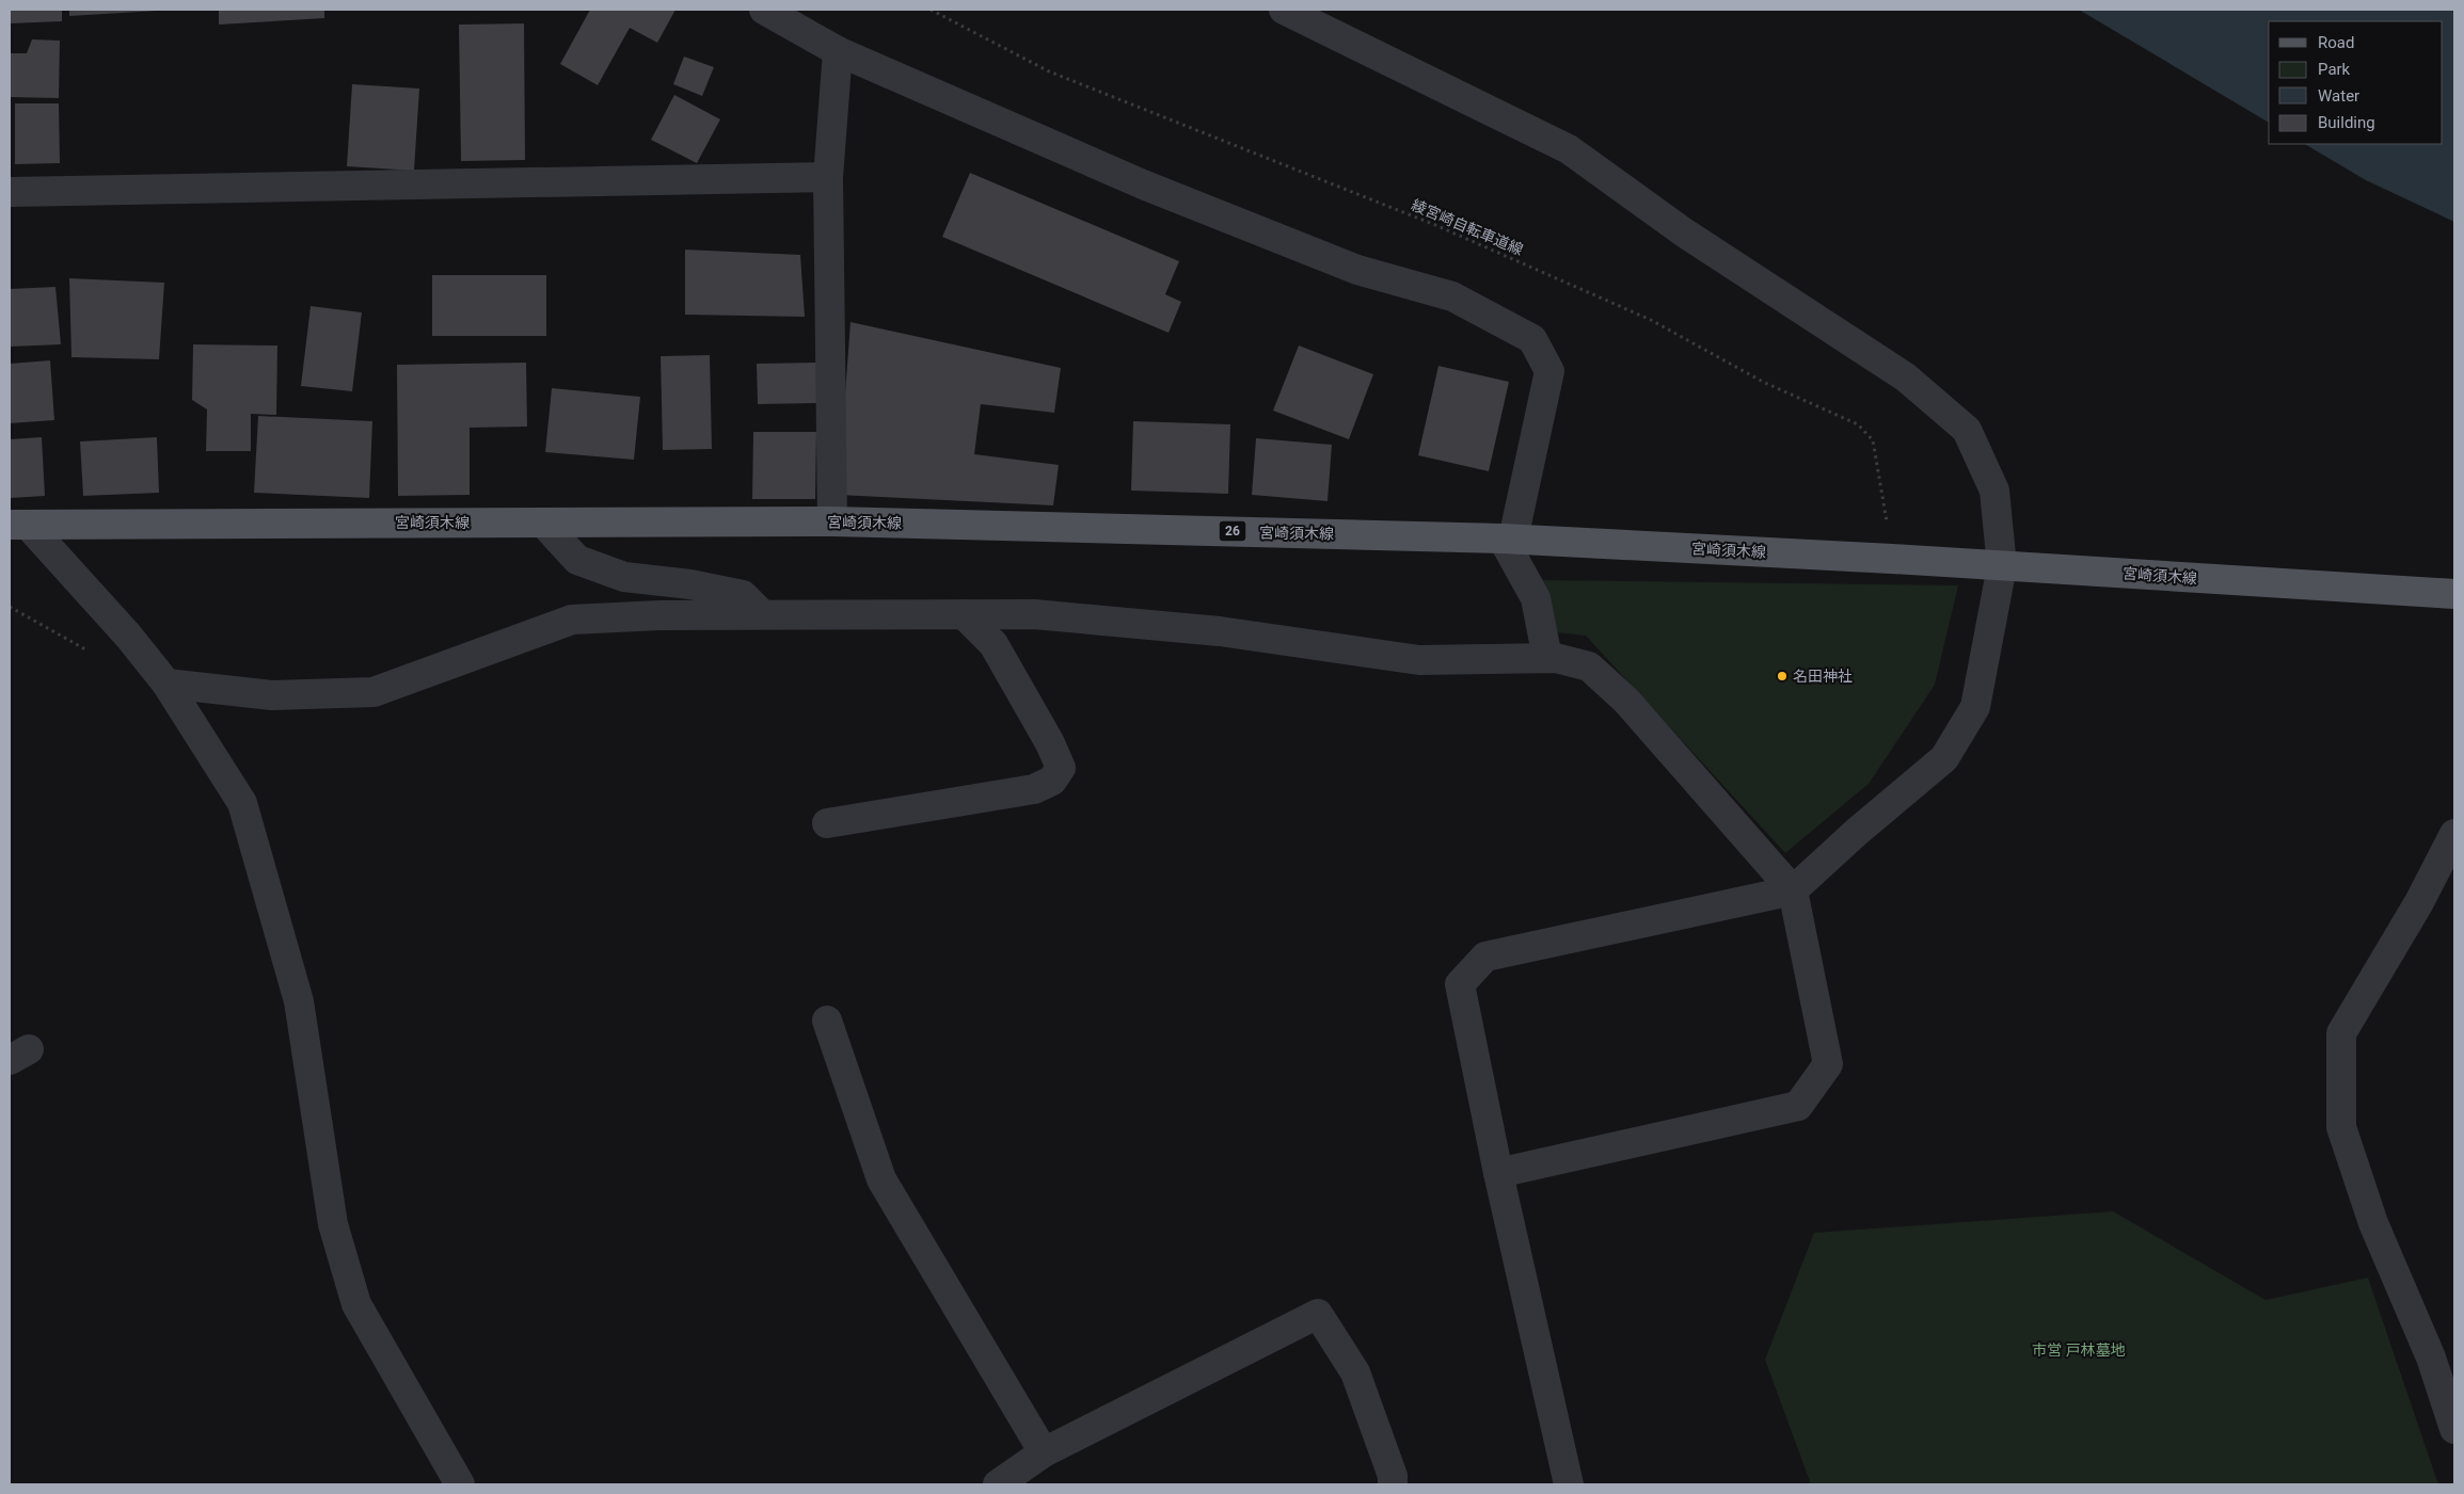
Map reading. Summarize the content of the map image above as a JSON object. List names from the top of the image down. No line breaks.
{"streets":{"main road":["宮崎須木線","26"],"path":["綾宮崎自転車道線"]},"crossings":[["綾宮崎自転車道線","宮崎須木線"]],"parks":["市営 戸林墓地"],"places":["名田神社"],"legend":["Road","Park","Water","Building"]}
